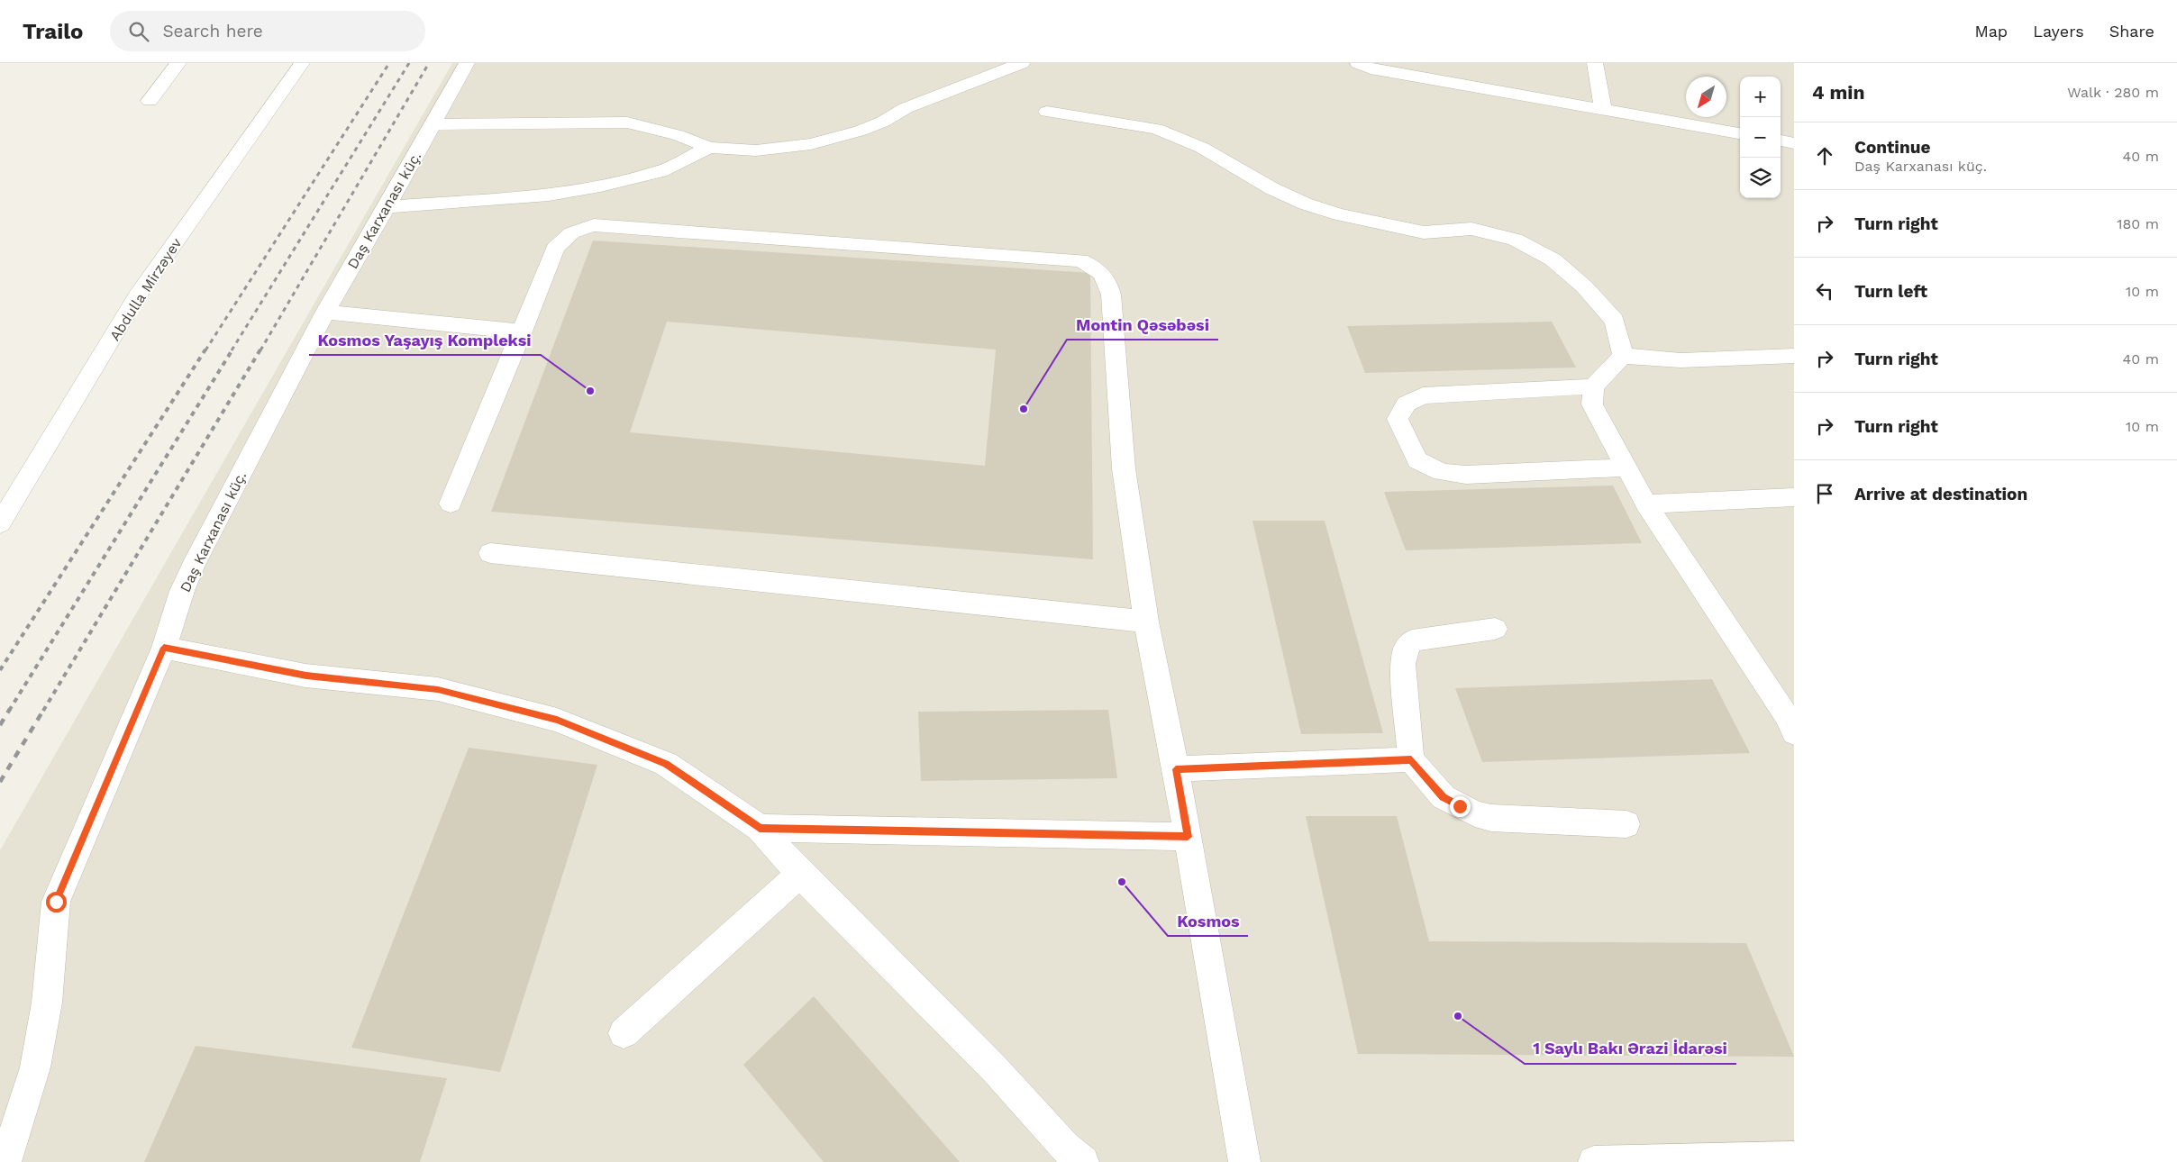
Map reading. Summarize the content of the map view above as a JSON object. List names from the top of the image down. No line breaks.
{"streets":{"street":["Daş Karxanası küç.","Abdulla Mirzəyev"]},"places":["Kosmos Yaşayış Kompleksi","Montin Qəsəbəsi","Kosmos","1 Saylı Bakı Ərazi İdarəsi"],"north":"bottom left","page":{"header":"Trailo","search":"Search here","nav":["Map","Layers","Share"],"heading":["4 min","Walk · 280 m"],"map_buttons":["+","−"],"list":[["Continue","Daş Karxanası küç.","40 m"],["Turn right","180 m"],["Turn left","10 m"],["Turn right","40 m"],["Turn right","10 m"],"Arrive at destination"]}}
